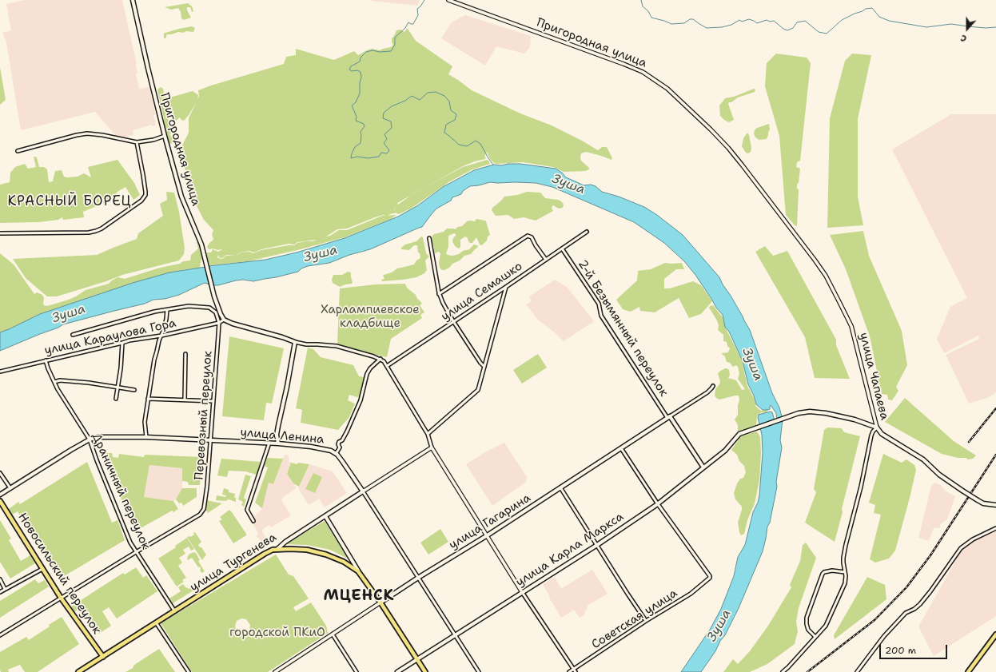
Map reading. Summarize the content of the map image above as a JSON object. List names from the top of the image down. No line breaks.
{"streets":{"main road":["Пригородная улица","2-й Безымянный переулок","улица Ленина","улица Гагарина","улица Карла Маркса","улица Тургенева","Новосильский переулок"],"street":["улица Семашко","улица Караулова Гора","улица Чапаева","Перевозный переулок","Драничный переулок","Советская улица"]},"crossings":[["Пригородная улица","улица Караулова Гора"],["Пригородная улица","улица Чапаева"],["улица Семашко","2-й Безымянный переулок"],["2-й Безымянный переулок","улица Гагарина"],["2-й Безымянный переулок","улица Карла Маркса"],["улица Караулова Гора","Перевозный переулок"],["улица Караулова Гора","Драничный переулок"],["улица Чапаева","улица Карла Маркса"],["Перевозный переулок","улица Ленина"],["Перевозный переулок","Драничный переулок"],["улица Ленина","Драничный переулок"],["улица Ленина","улица Гагарина"],["улица Ленина","улица Карла Маркса"],["улица Ленина","улица Тургенева"],["Драничный переулок","улица Тургенева"],["улица Карла Маркса","Советская улица"],["улица Тургенева","Новосильский переулок"]],"districts":["КРАСНЫЙ БОРЕЦ","МЦЕНСК"],"water":["Зуша"],"parks":["Харлампиевское кладбище","городской ПКиО"],"scale_bar":"200 m","north":"bottom"}
